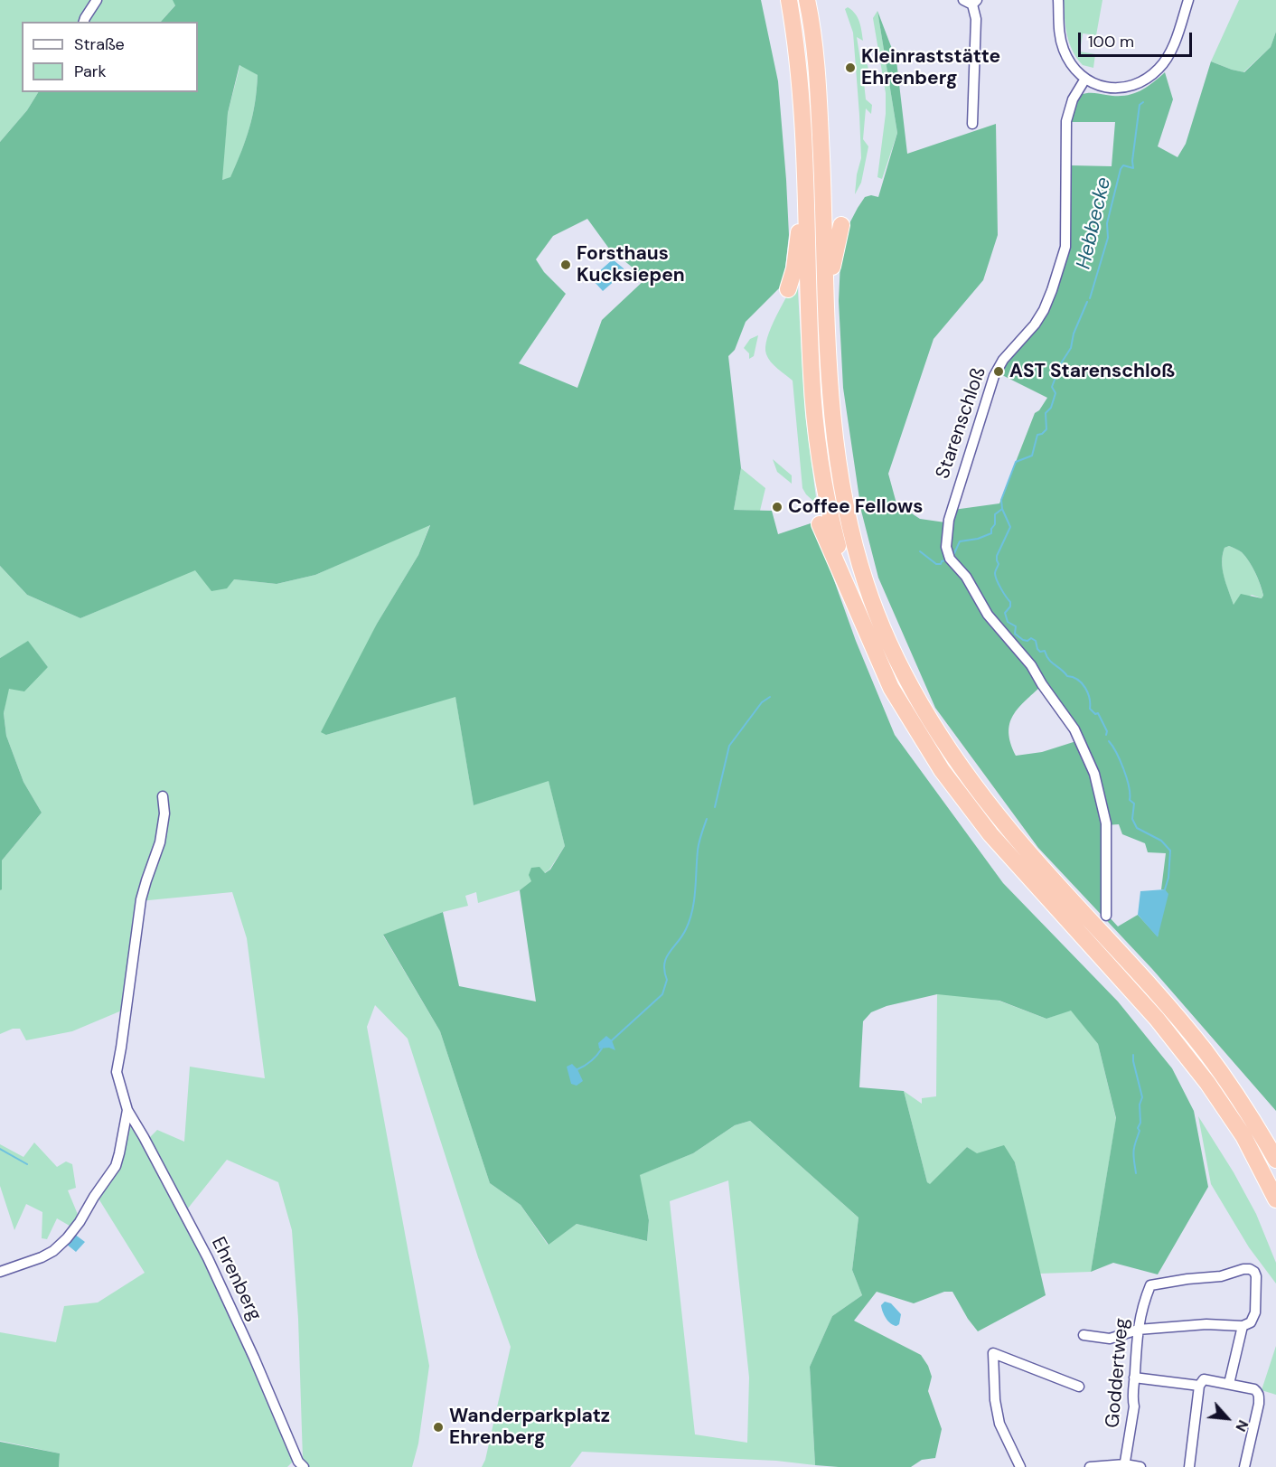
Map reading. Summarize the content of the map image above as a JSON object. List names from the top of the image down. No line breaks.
{"streets":{"street":["Starenschloß","Ehrenberg","Goddertweg"]},"water":["Hebbecke"],"places":["Kleinraststätte Ehrenberg","Forsthaus Kucksiepen","AST Starenschloß","Coffee Fellows","Wanderparkplatz Ehrenberg"],"legend":["Straße","Park"],"scale_bar":"100 m","north":"bottom right"}
